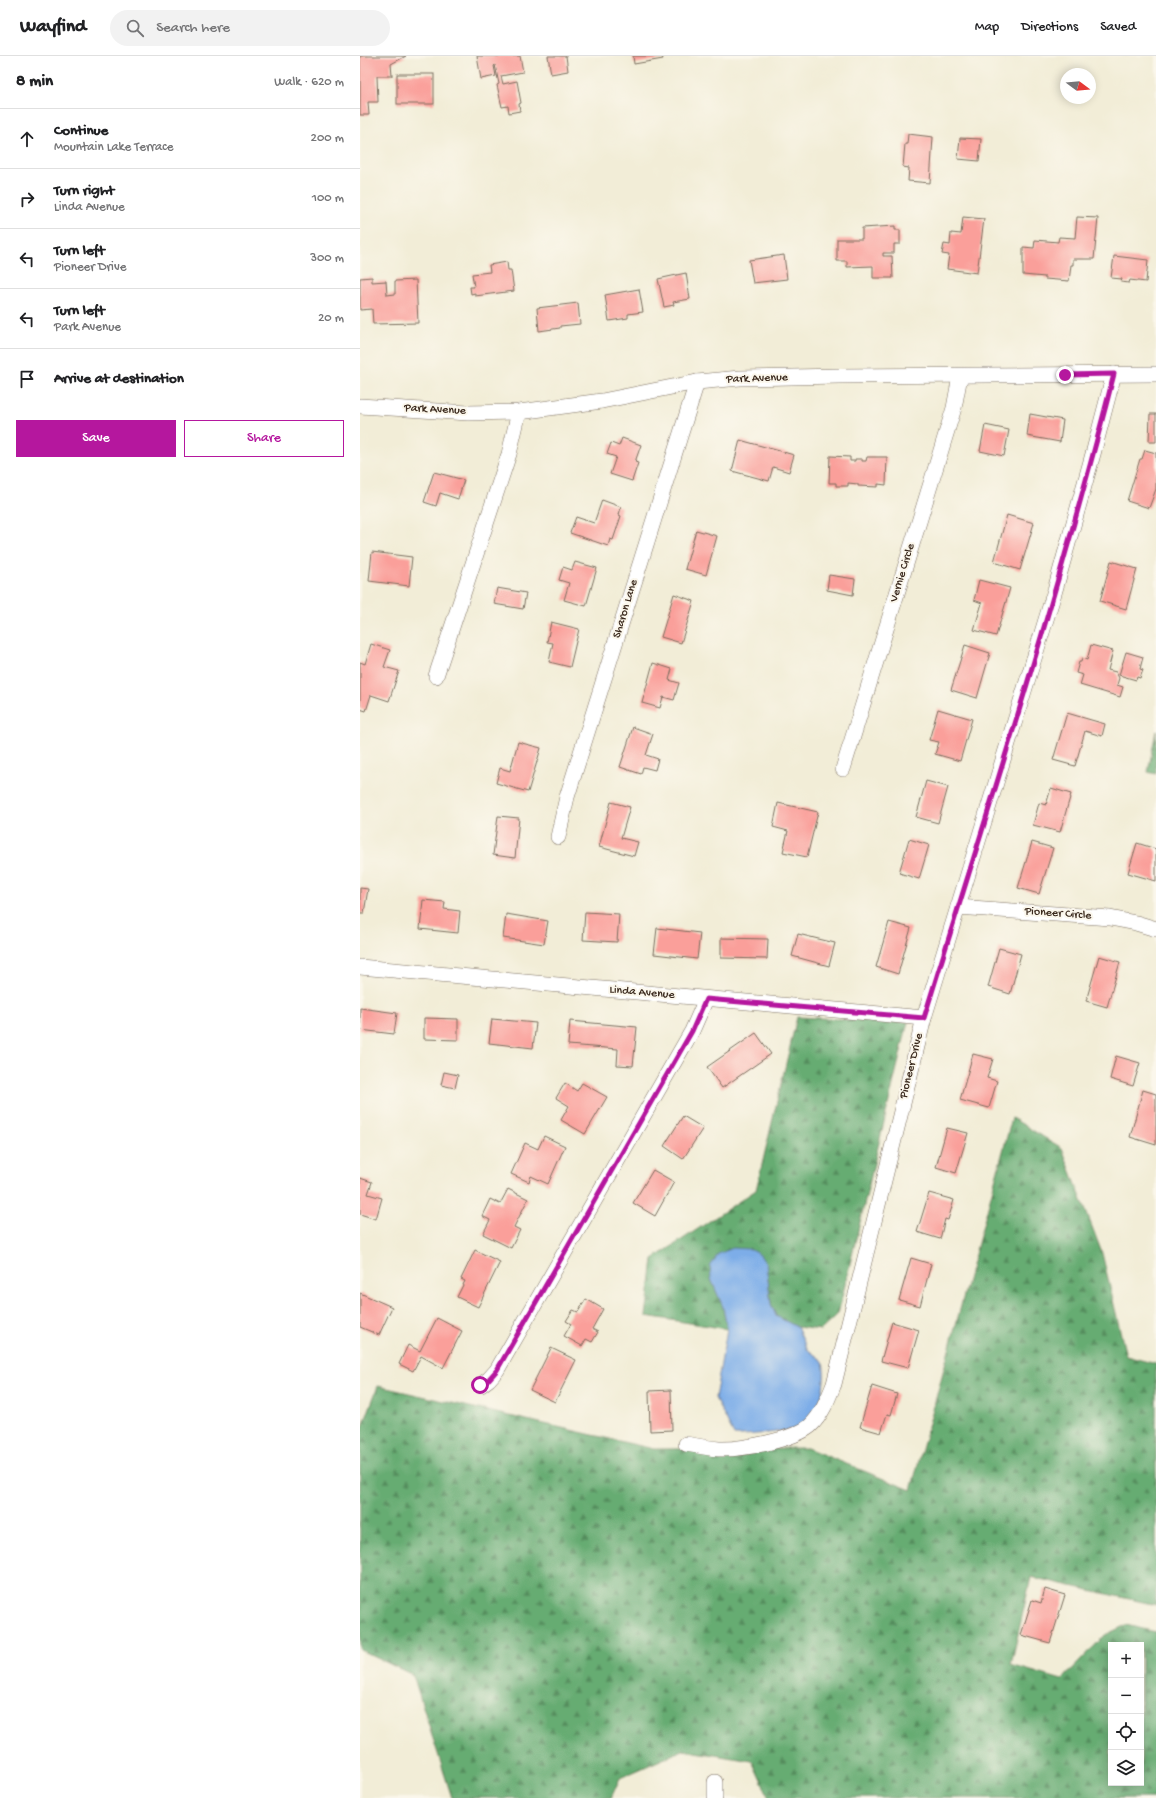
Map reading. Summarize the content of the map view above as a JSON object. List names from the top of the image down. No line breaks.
{"streets":{"street":["Park Avenue","Vernie Circle","Sharon Lane","Pioneer Circle","Linda Avenue","Pioneer Drive"]},"crossings":[["Park Avenue","Vernie Circle"],["Park Avenue","Sharon Lane"],["Park Avenue","Pioneer Drive"],["Pioneer Circle","Pioneer Drive"],["Linda Avenue","Pioneer Drive"]],"north":"right","page":{"header":"Wayfind","search":"Search here","nav":["Map","Directions","Saved"],"heading":["8 min","Walk · 620 m"],"list":[["Continue","Mountain Lake Terrace","200 m"],["Turn right","Linda Avenue","100 m"],["Turn left","Pioneer Drive","300 m"],["Turn left","Park Avenue","20 m"],"Arrive at destination"],"buttons":["Save","Share"],"map_buttons":["+","−"]}}
